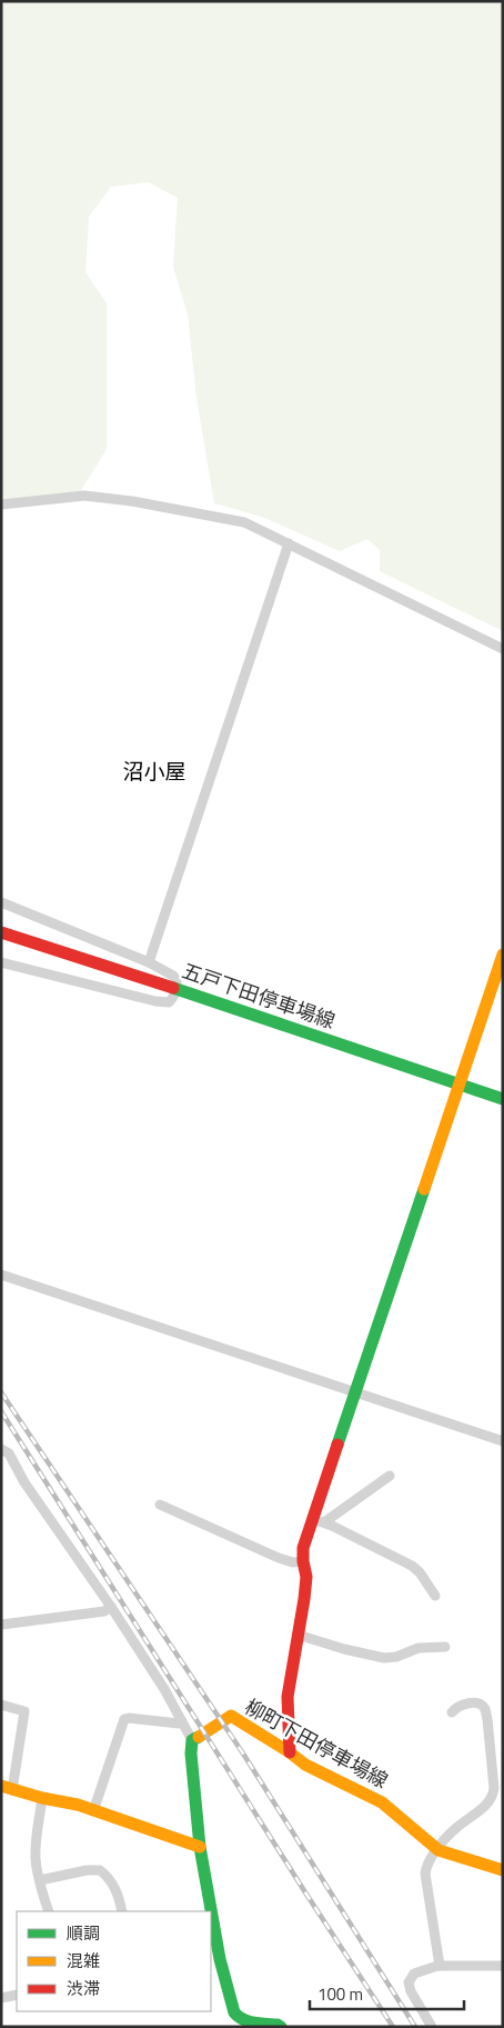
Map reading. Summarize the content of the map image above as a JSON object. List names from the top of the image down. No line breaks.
{"streets":{"main road":["五戸下田停車場線","柳町下田停車場線"]},"districts":["沼小屋"],"legend":["順調","混雑","渋滞"],"scale_bar":"100 m"}
